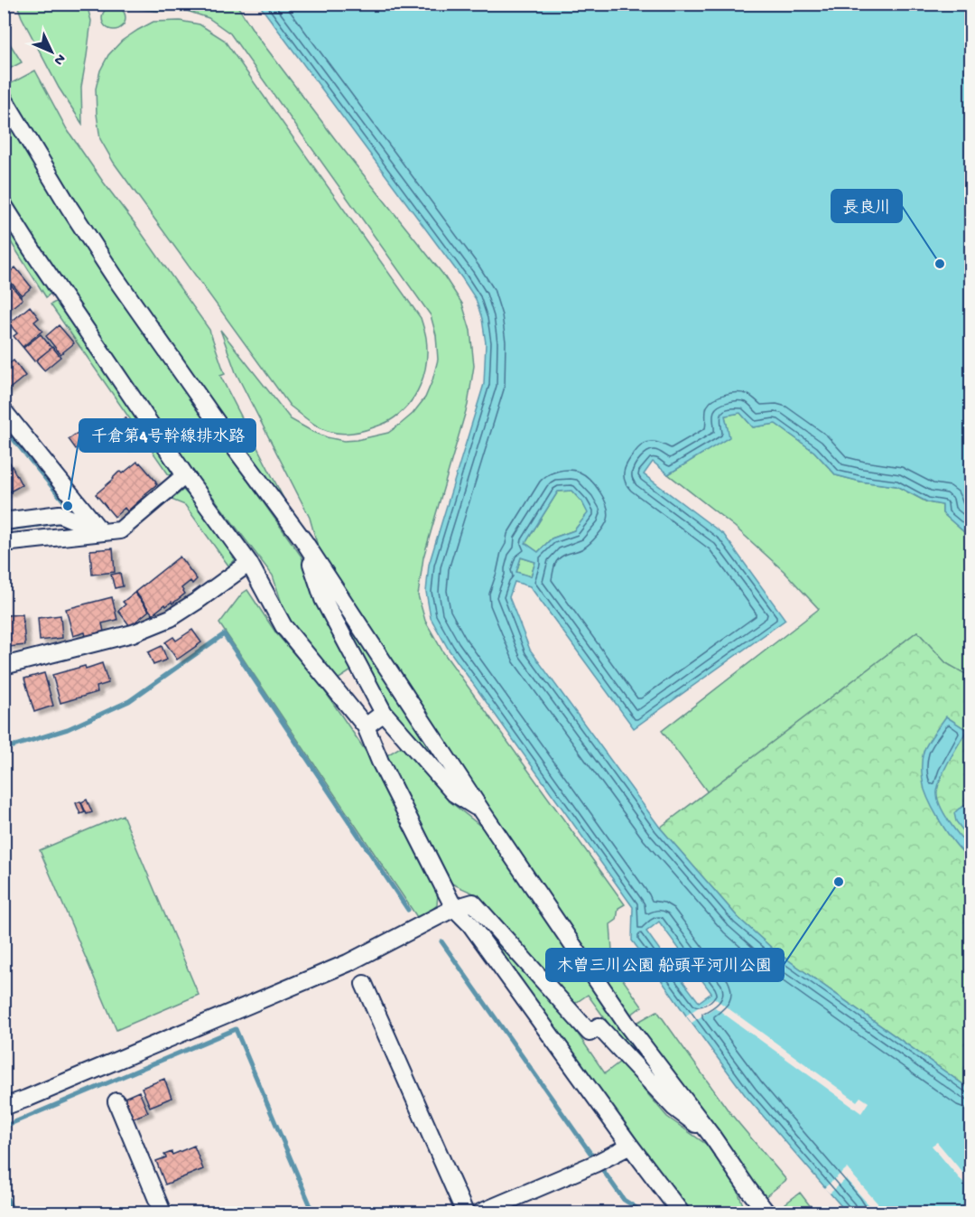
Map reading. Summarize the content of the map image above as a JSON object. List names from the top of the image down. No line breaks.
{"places":["長良川","千倉第4号幹線排水路","木曽三川公園 船頭平河川公園"],"north":"bottom right"}
